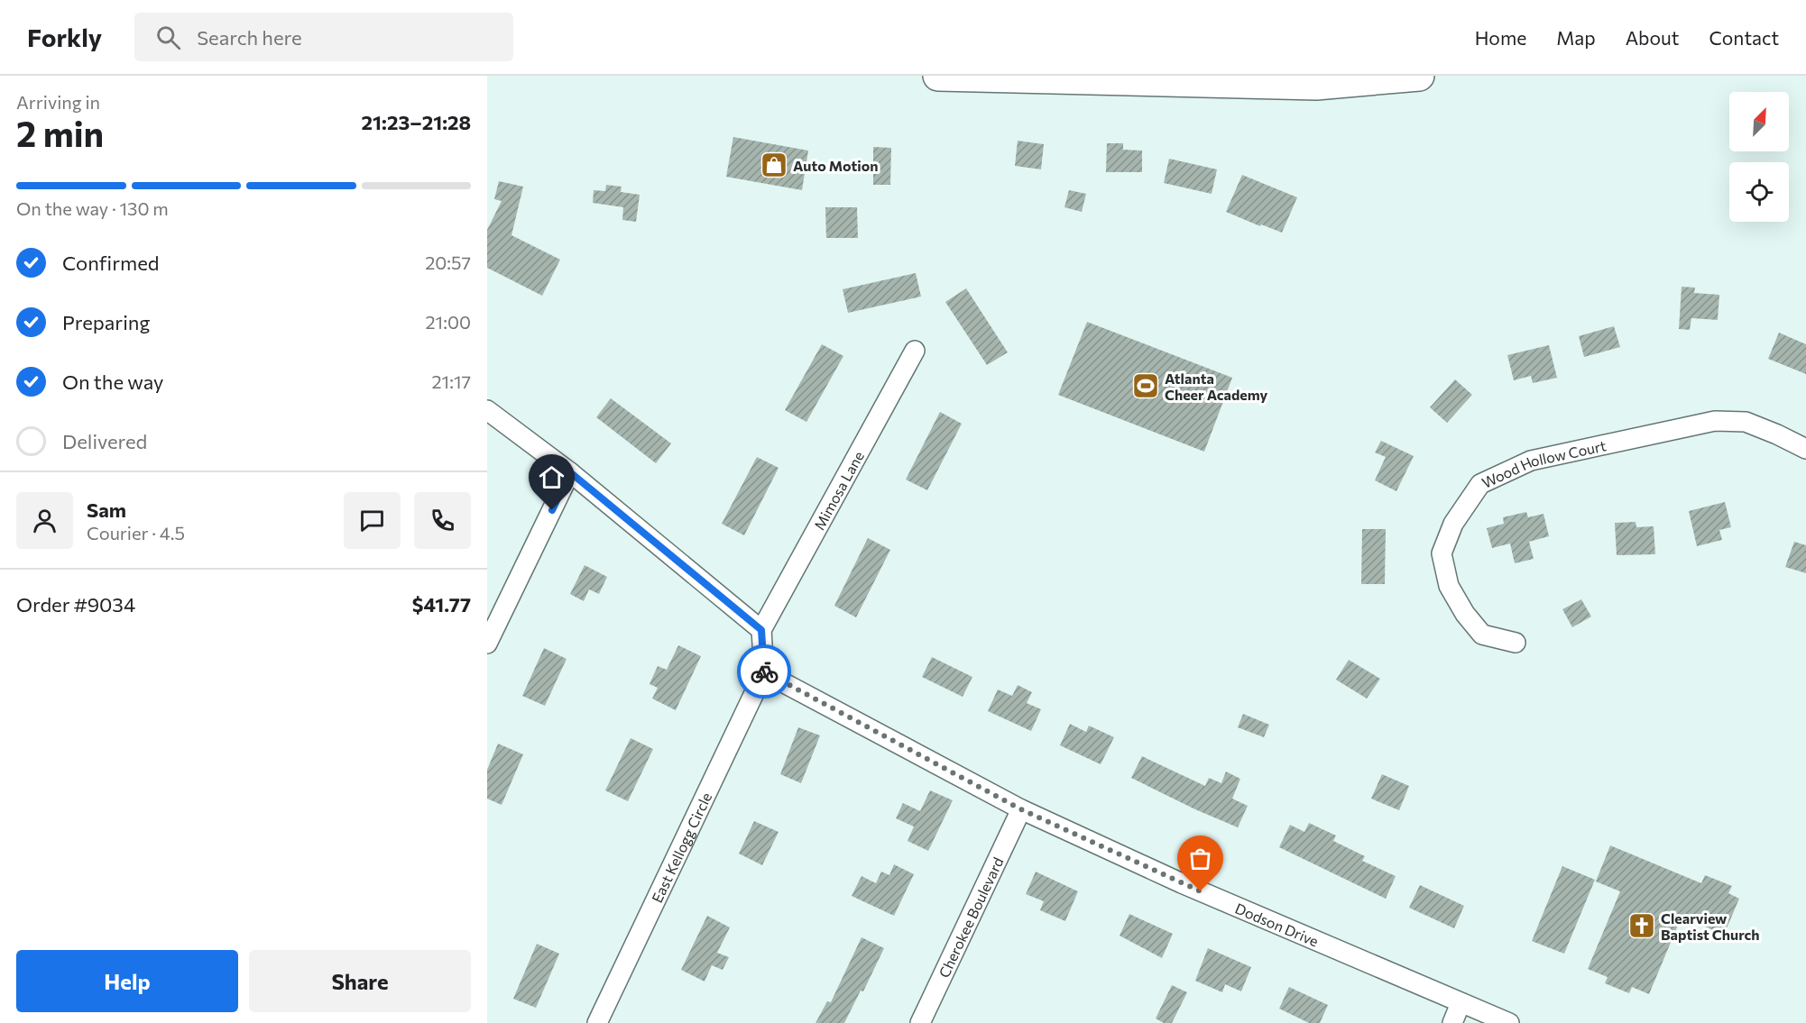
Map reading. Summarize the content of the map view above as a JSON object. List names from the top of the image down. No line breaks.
{"streets":{"street":["Wood Hollow Court","Mimosa Lane","East Kellogg Circle","Cherokee Boulevard","Dodson Drive"]},"crossings":[["East Kellogg Circle","Dodson Drive"],["Cherokee Boulevard","Dodson Drive"]],"places":{"shop":["Auto Motion"],"sports":["Atlanta Cheer Academy"],"church":["Clearview Baptist Church"]},"north":"top right","page":{"header":"Forkly","search":"Search here","nav":["Home","Map","About","Contact"],"heading":["2 min","Arriving in","21:23–21:28"],"panel":["Sam","Courier · 4.5","Order #9034","$41.77"],"bar":"On the way · 130 m","list":[["Confirmed","20:57"],["Preparing","21:00"],["On the way","21:17"],"Delivered"],"buttons":["Help","Share"]}}
